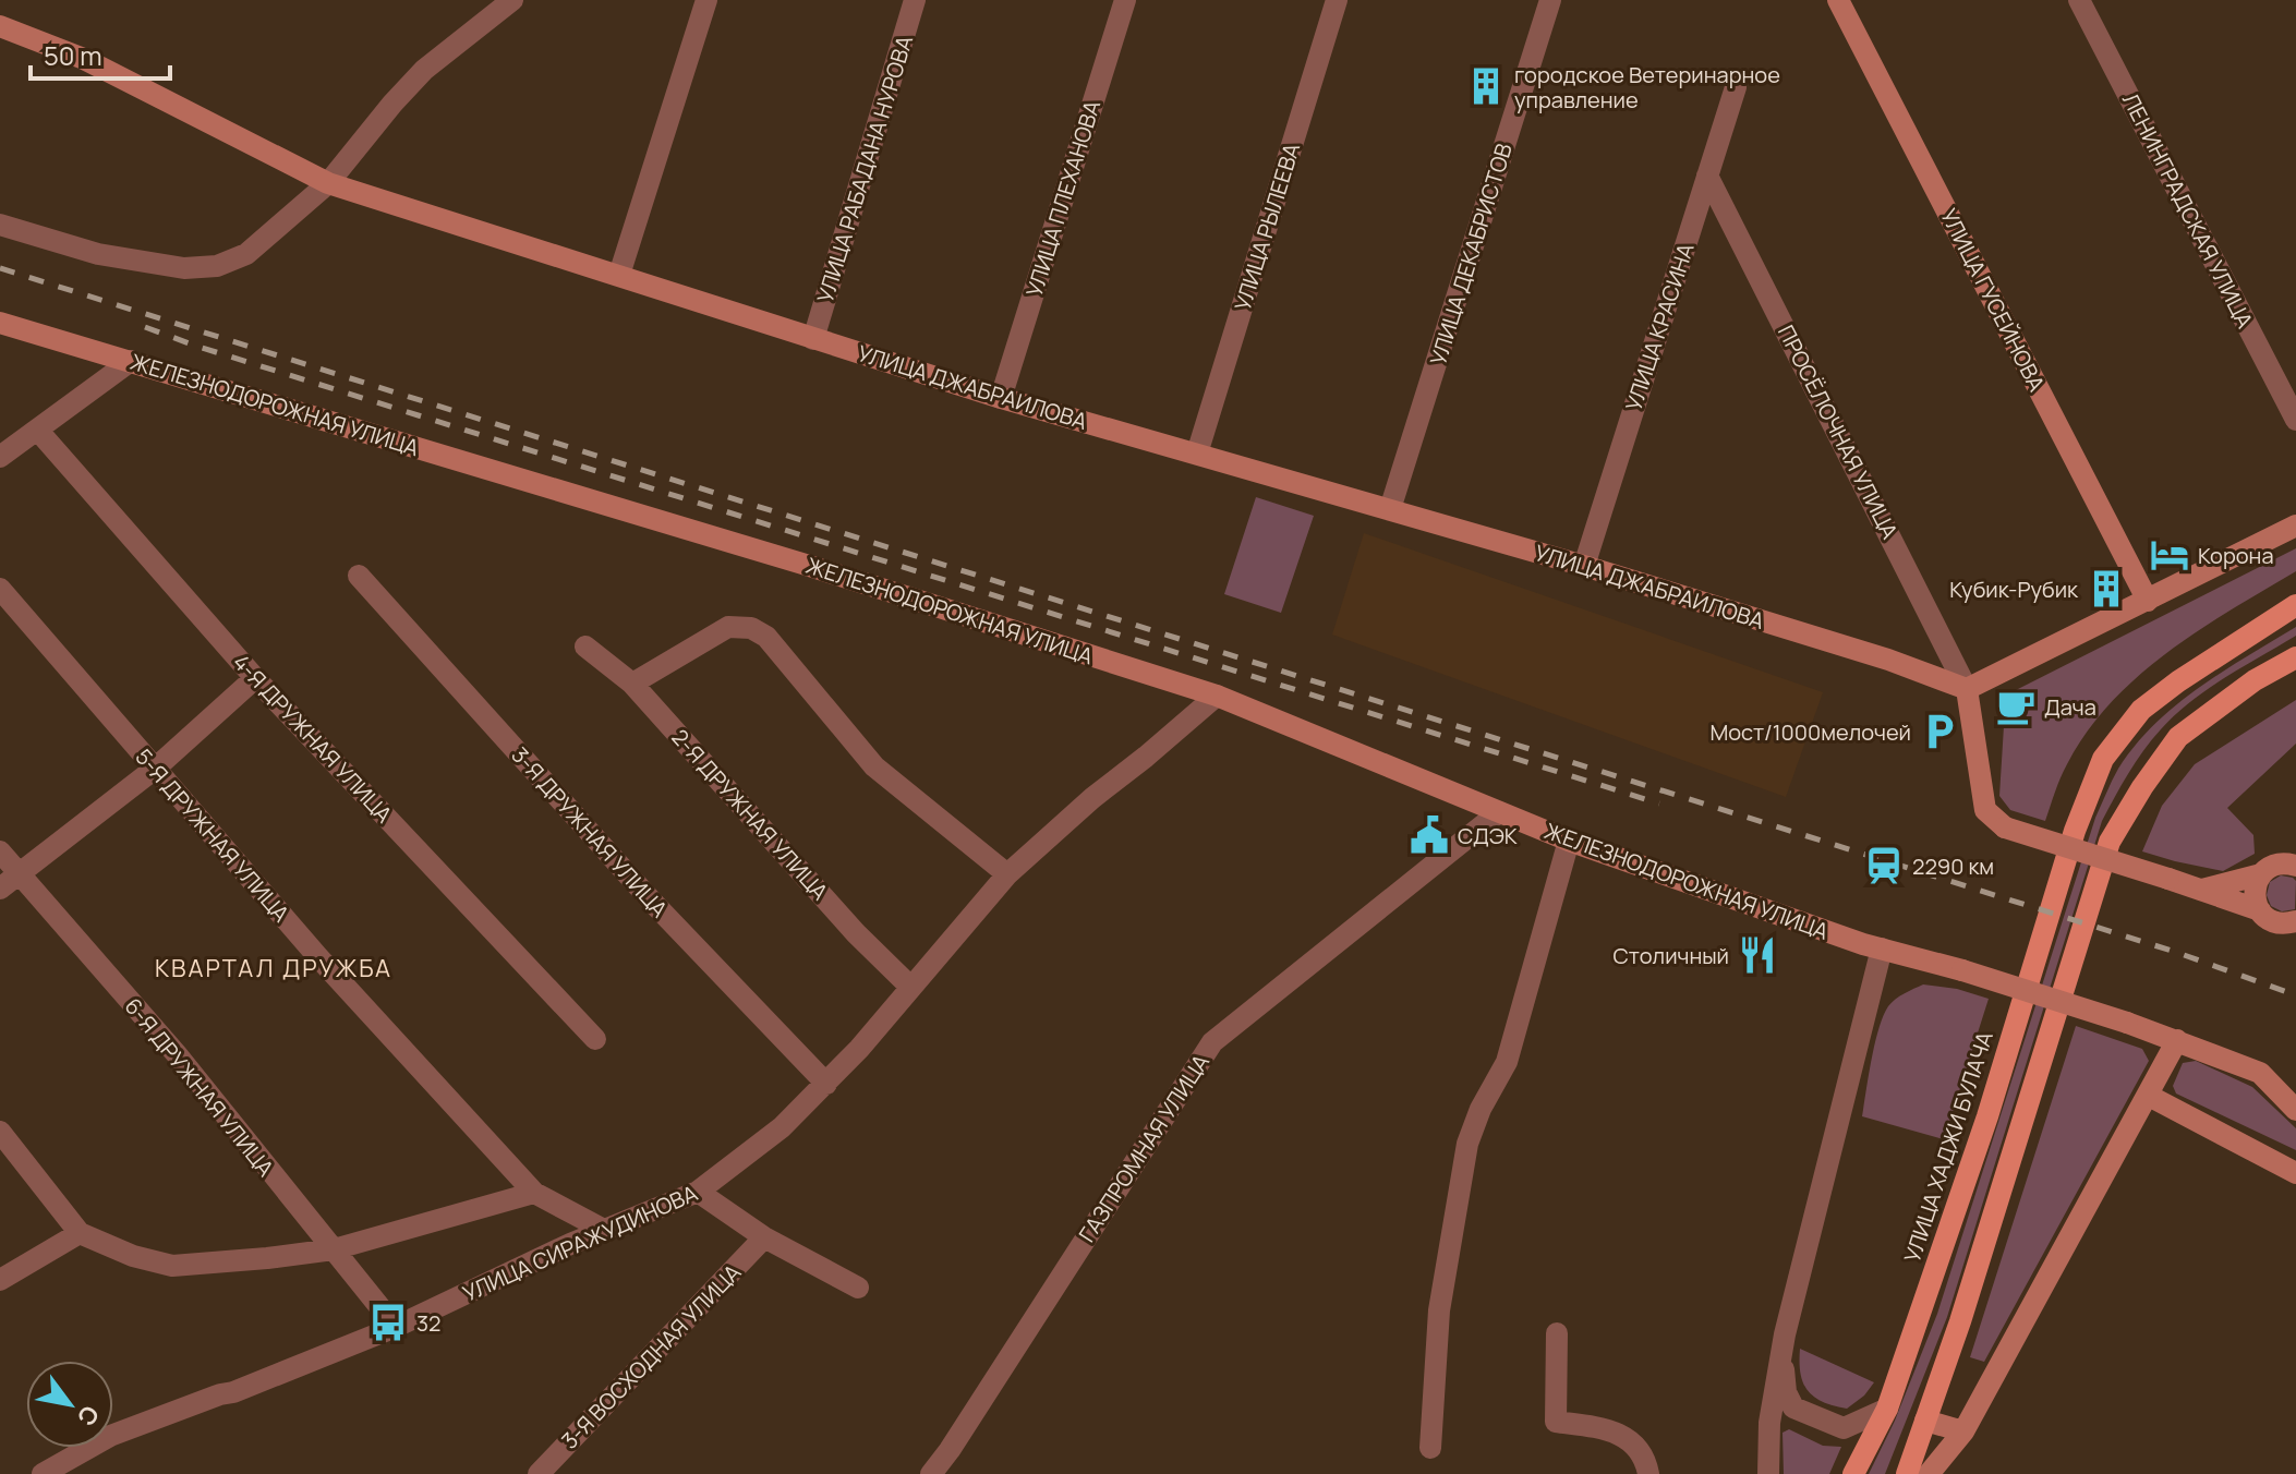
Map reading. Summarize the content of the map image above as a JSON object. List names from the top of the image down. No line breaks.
{"streets":{"main road":["УЛИЦА ХАДЖИ БУЛАЧА"],"street":["УЛИЦА РАБАДАНА НУРОВА","УЛИЦА ПЛЕХАНОВА","ЛЕНИНГРАДСКАЯ УЛИЦА","УЛИЦА РЫЛЕЕВА","УЛИЦА ДЕКАБРИСТОВ","УЛИЦА ГУСЕЙНОВА","УЛИЦА КРАСИНА","УЛИЦА ДЖАБРАИЛОВА","ЖЕЛЕЗНОДОРОЖНАЯ УЛИЦА","ПРОСЁЛОЧНАЯ УЛИЦА","4-Я ДРУЖНАЯ УЛИЦА","2-Я ДРУЖНАЯ УЛИЦА","3-Я ДРУЖНАЯ УЛИЦА","5-Я ДРУЖНАЯ УЛИЦА","6-Я ДРУЖНАЯ УЛИЦА","ГАЗПРОМНАЯ УЛИЦА","УЛИЦА СИРАЖУДИНОВА","3-Я ВОСХОДНАЯ УЛИЦА"]},"crossings":[["УЛИЦА РАБАДАНА НУРОВА","УЛИЦА ДЖАБРАИЛОВА"],["УЛИЦА ПЛЕХАНОВА","УЛИЦА ДЖАБРАИЛОВА"],["УЛИЦА РЫЛЕЕВА","УЛИЦА ДЖАБРАИЛОВА"],["УЛИЦА ДЕКАБРИСТОВ","УЛИЦА ДЖАБРАИЛОВА"],["УЛИЦА КРАСИНА","УЛИЦА ДЖАБРАИЛОВА"],["УЛИЦА КРАСИНА","ПРОСЁЛОЧНАЯ УЛИЦА"],["УЛИЦА ДЖАБРАИЛОВА","ПРОСЁЛОЧНАЯ УЛИЦА"],["ЖЕЛЕЗНОДОРОЖНАЯ УЛИЦА","ГАЗПРОМНАЯ УЛИЦА"],["ЖЕЛЕЗНОДОРОЖНАЯ УЛИЦА","УЛИЦА СИРАЖУДИНОВА"],["2-Я ДРУЖНАЯ УЛИЦА","УЛИЦА СИРАЖУДИНОВА"],["3-Я ДРУЖНАЯ УЛИЦА","УЛИЦА СИРАЖУДИНОВА"],["5-Я ДРУЖНАЯ УЛИЦА","УЛИЦА СИРАЖУДИНОВА"],["6-Я ДРУЖНАЯ УЛИЦА","УЛИЦА СИРАЖУДИНОВА"]],"districts":["КВАРТАЛ ДРУЖБА"],"places":{"building":["городское Ветеринарное управление","Кубик-Рубик"],"hotel":["Корона"],"cafe":["Дача"],"parking":["Мост/1000мелочей"],"public building":["СДЭК"],"station":["2290 км"],"restaurant":["Столичный"],"bus stop":["32"]},"scale_bar":"50 m","north":"bottom right"}
